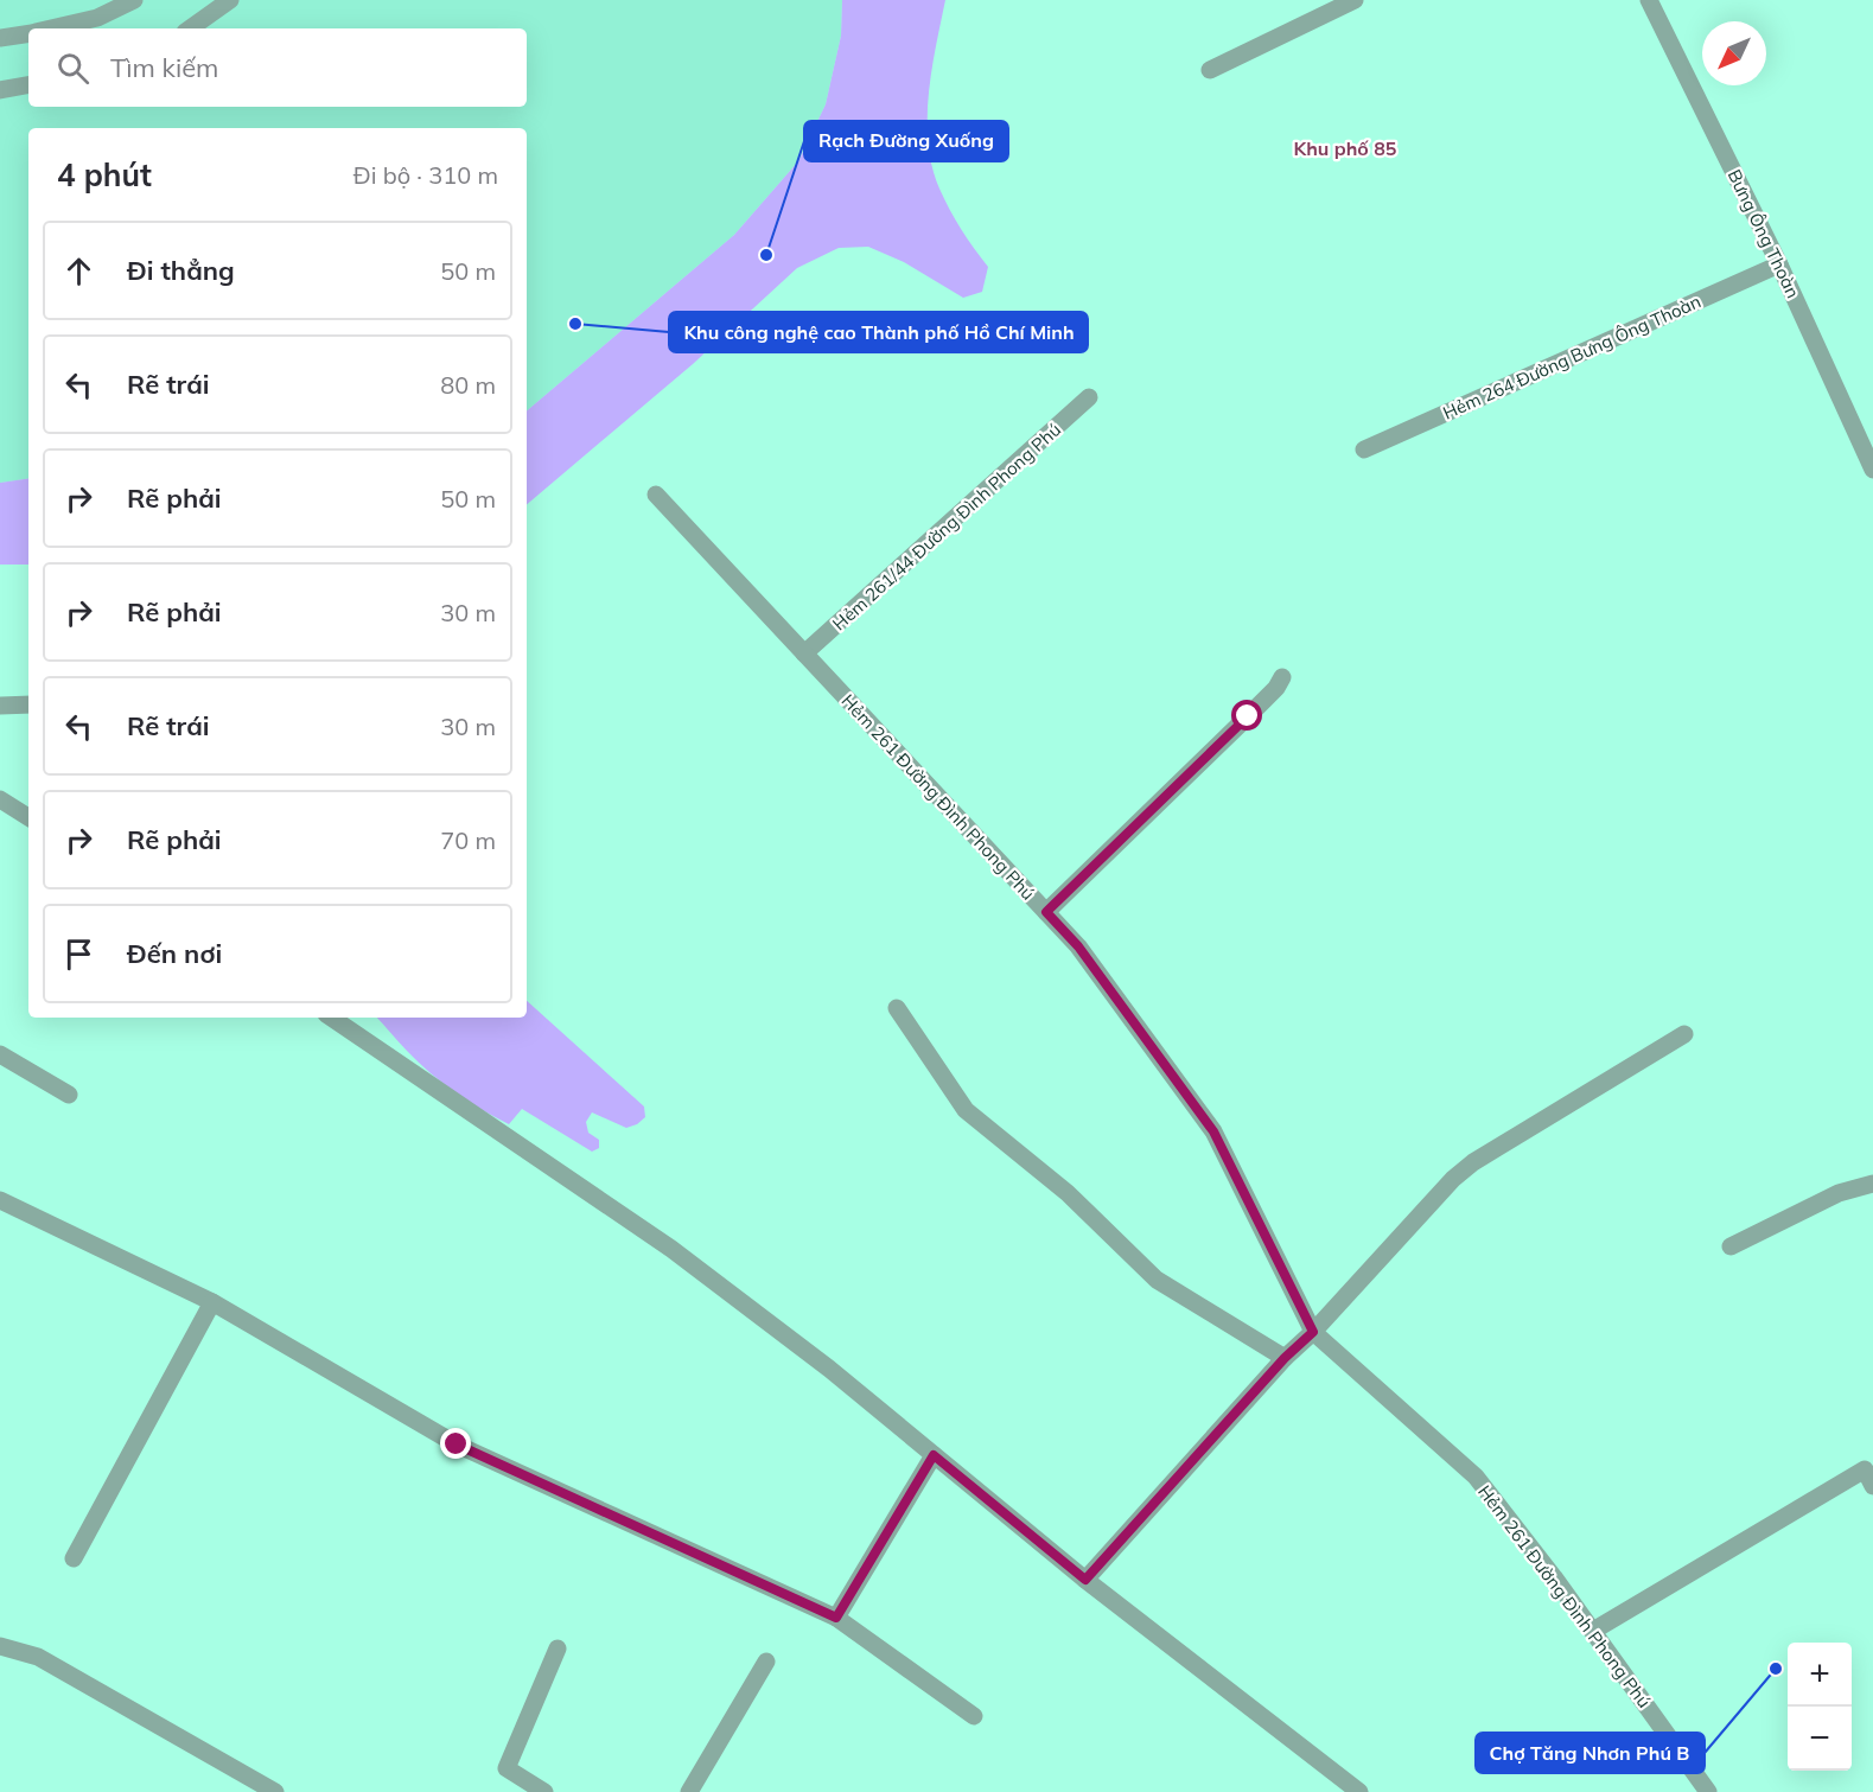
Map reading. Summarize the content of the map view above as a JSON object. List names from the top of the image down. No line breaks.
{"streets":{"street":["Bưng Ông Thoàn","Hẻm 264 Đường Bưng Ông Thoàn","Hẻm 261/44 Đường Đình Phong Phú","Hẻm 261 Đường Đình Phong Phú"]},"crossings":[["Bưng Ông Thoàn","Hẻm 264 Đường Bưng Ông Thoàn"],["Hẻm 261/44 Đường Đình Phong Phú","Hẻm 261 Đường Đình Phong Phú"]],"districts":["Khu phố 85"],"places":["Rạch Đường Xuống","Khu công nghệ cao Thành phố Hồ Chí Minh","Chợ Tăng Nhơn Phú B"],"north":"bottom left","page":{"search":"Tìm kiếm","heading":["4 phút","Đi bộ · 310 m"],"list":[["Đi thẳng","50 m"],["Rẽ trái","80 m"],["Rẽ phải","50 m"],["Rẽ phải","30 m"],["Rẽ trái","30 m"],["Rẽ phải","70 m"],"Đến nơi"],"map_buttons":["+","−"]}}
